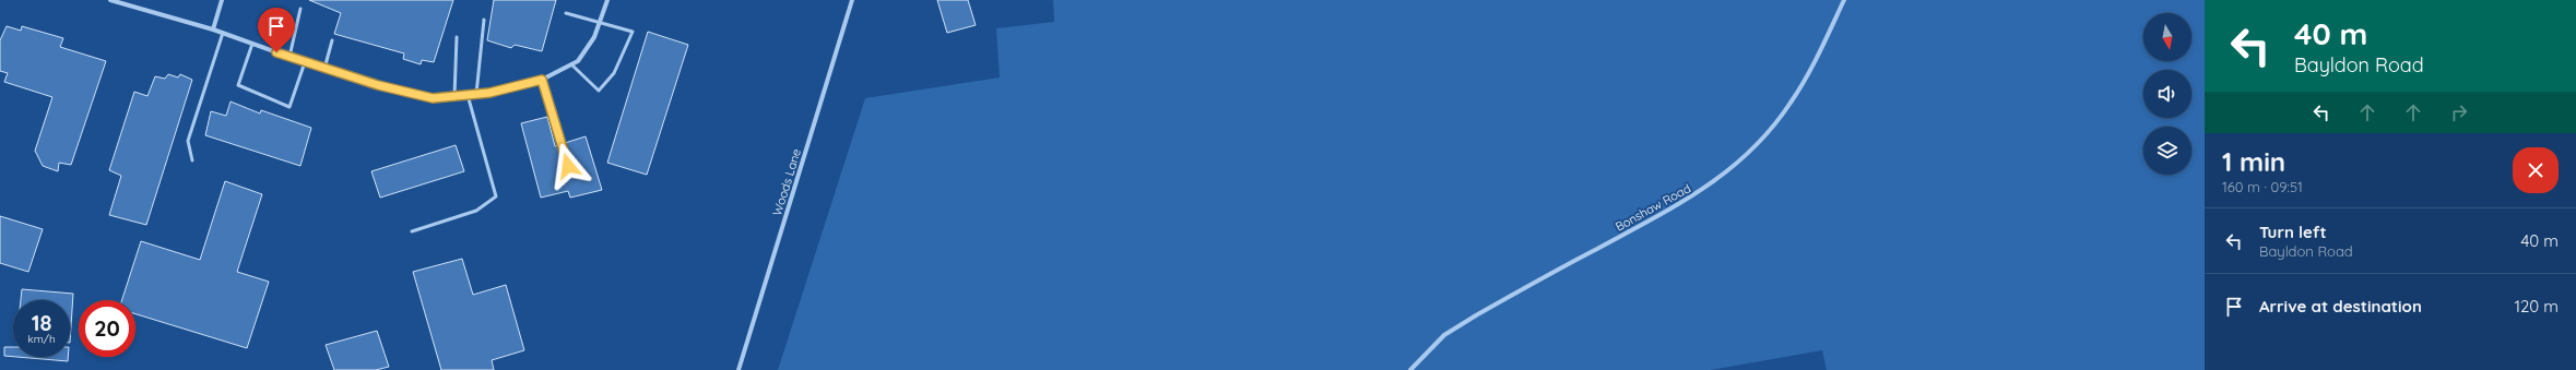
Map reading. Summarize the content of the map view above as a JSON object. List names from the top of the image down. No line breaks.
{"streets":{"street":["Woods Lane","Bonshaw Road"]},"north":"bottom","page":{"turn":["40 m","Bayldon Road"],"heading":["1 min","160 m · 09:51"],"list":[{"name":"Turn left","note":"Bayldon Road","value":"40 m"},{"name":"Arrive at destination","value":"120 m"}],"speed":"18 km/h","limit":"20"}}
